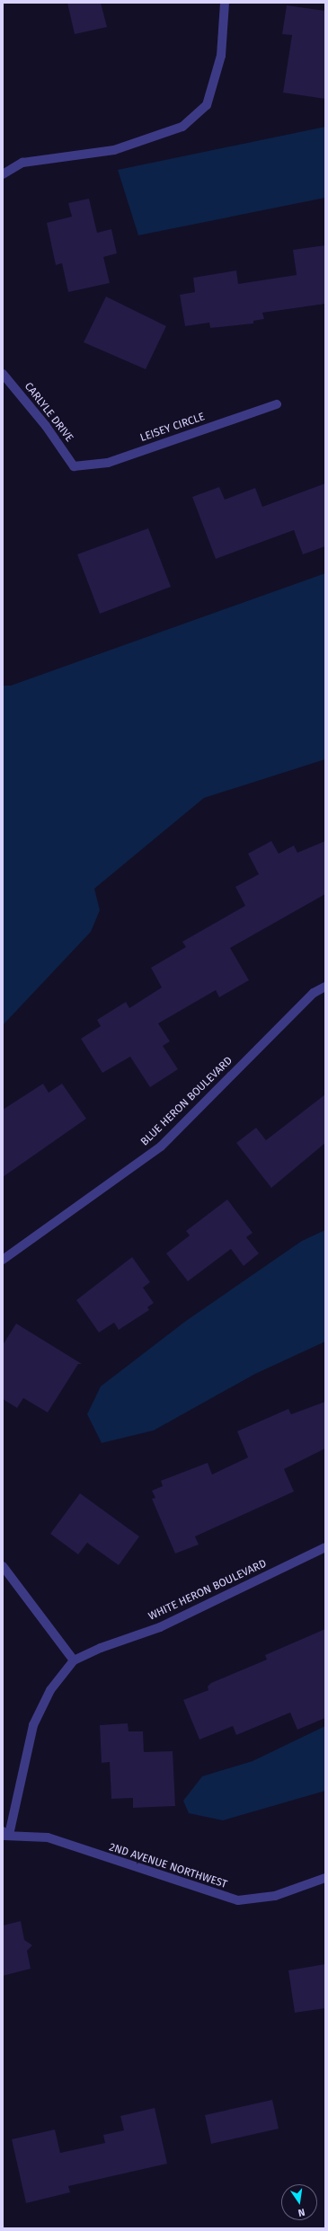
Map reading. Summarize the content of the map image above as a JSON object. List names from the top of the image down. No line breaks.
{"streets":{"street":["CARLYLE DRIVE","LEISEY CIRCLE","BLUE HERON BOULEVARD","WHITE HERON BOULEVARD","2ND AVENUE NORTHWEST"]},"crossings":[["CARLYLE DRIVE","LEISEY CIRCLE"],["WHITE HERON BOULEVARD","2ND AVENUE NORTHWEST"]],"north":"bottom"}
